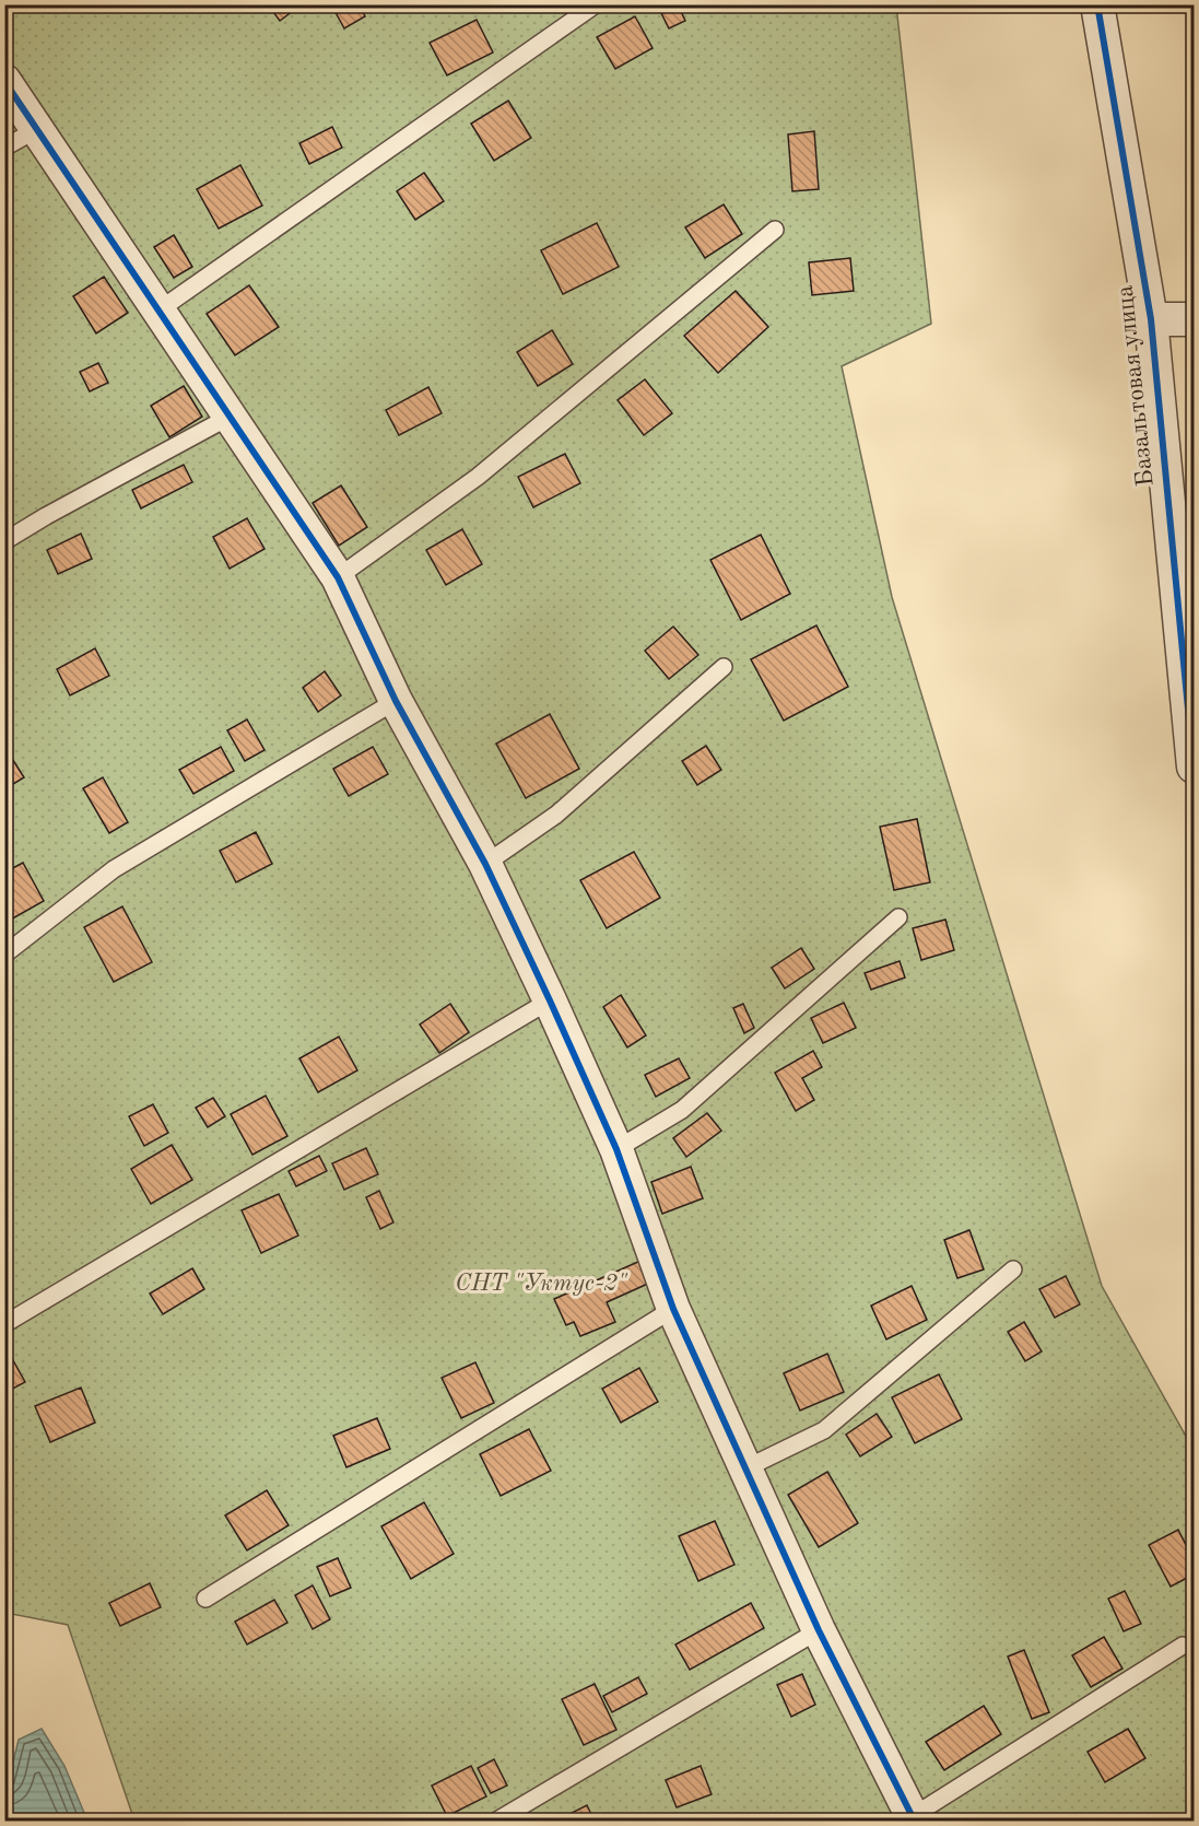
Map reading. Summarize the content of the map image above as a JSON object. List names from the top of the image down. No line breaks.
{"streets":{"street":["Базальтовая улица"]},"parks":["СНТ \"Уктус-2\""]}
